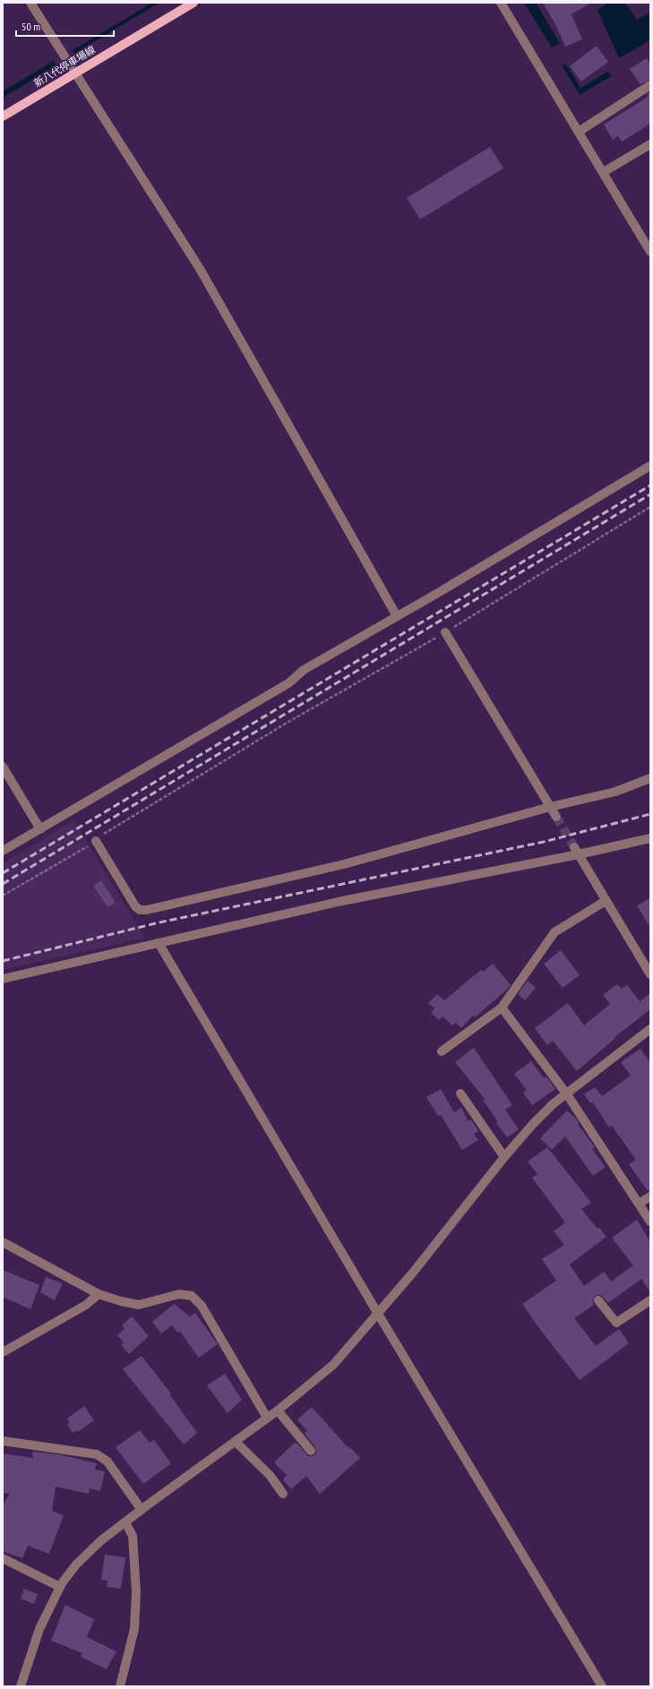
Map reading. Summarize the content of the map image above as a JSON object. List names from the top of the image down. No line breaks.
{"streets":{"main road":["新八代停車場線"]},"scale_bar":"50 m"}
